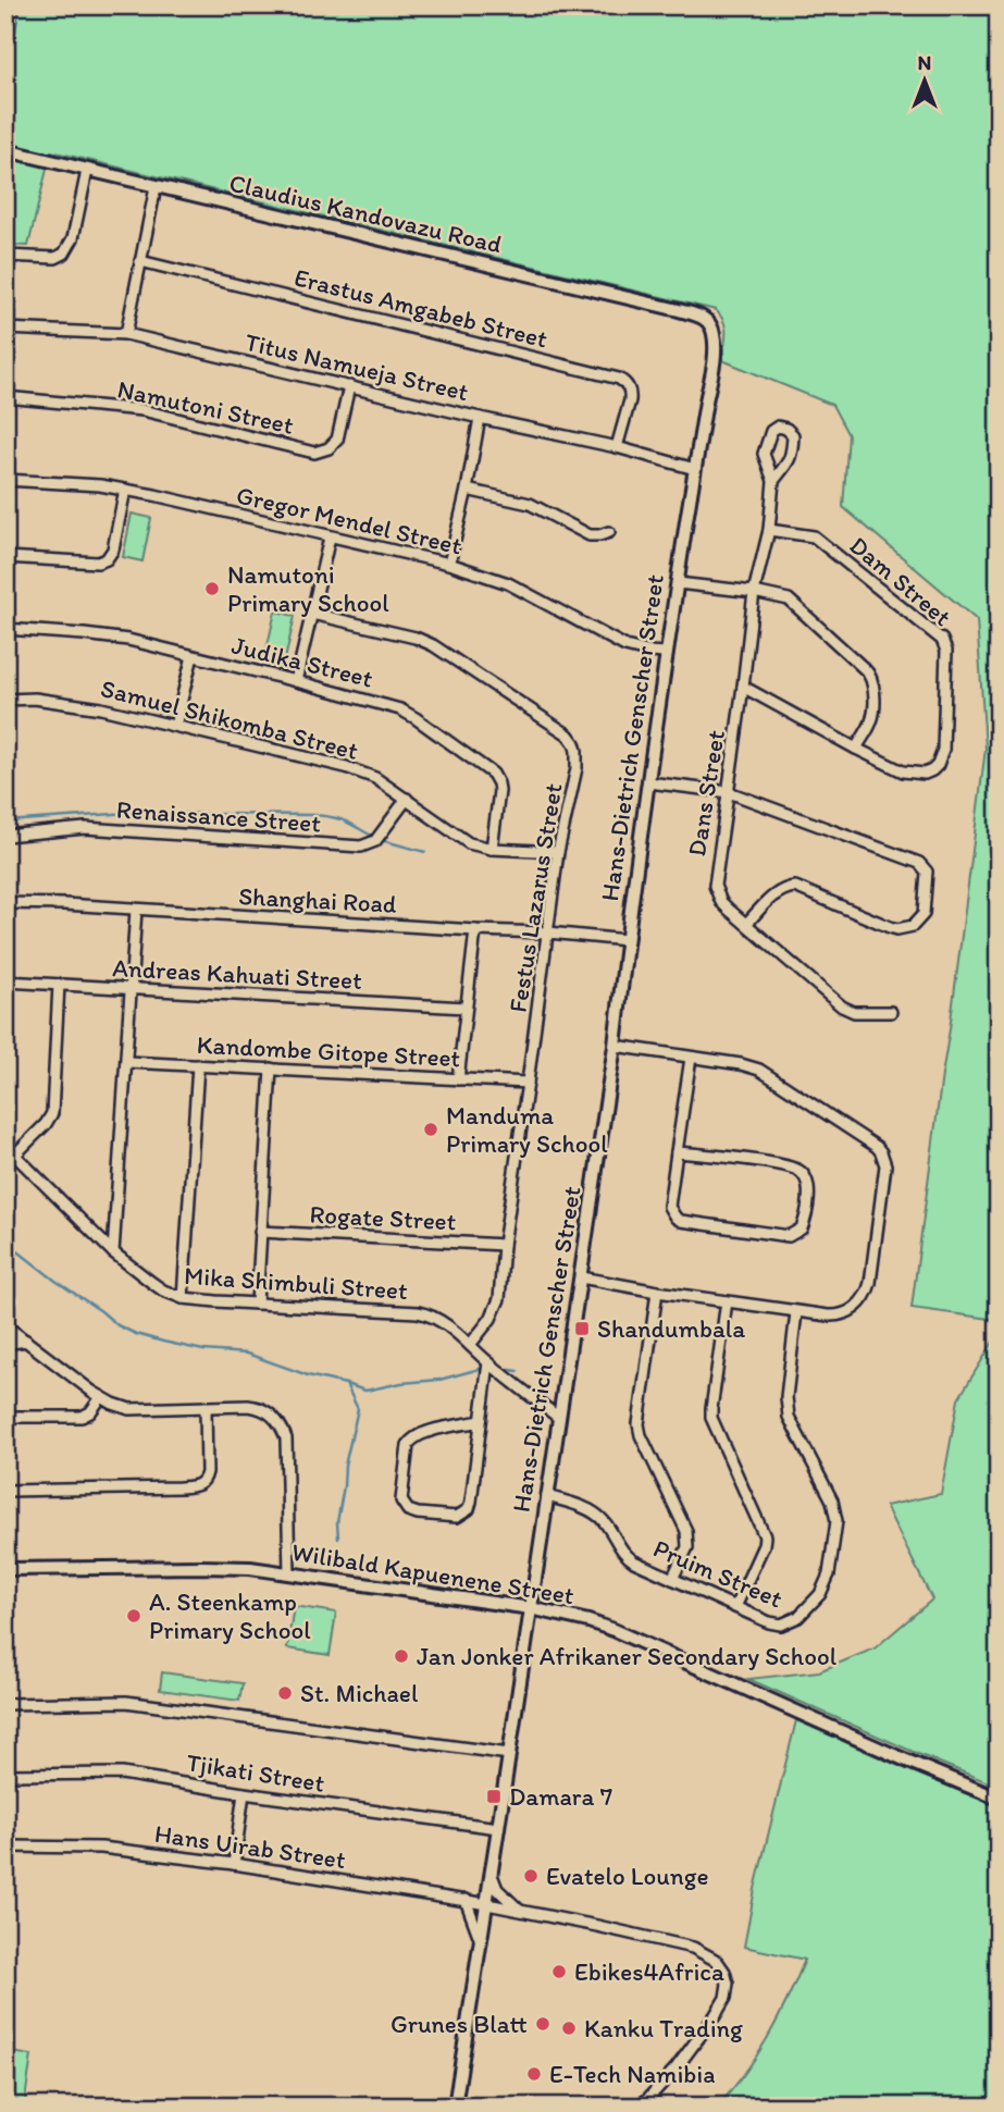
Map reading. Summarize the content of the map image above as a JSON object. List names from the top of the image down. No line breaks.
{"streets":{"street":["Claudius Kandovazu Road","Erastus Amgabeb Street","Titus Namueja Street","Namutoni Street","Gregor Mendel Street","Dam Street","Judika Street","Samuel Shikomba Street","Hans-Dietrich Genscher Street","Dans Street","Renaissance Street","Festus Lazarus Street","Shanghai Road","Andreas Kahuati Street","Kandombe Gitope Street","Rogate Street","Mika Shimbuli Street","Wilibald Kapuenene Street","Pruim Street","Tjikati Street","Hans Uirab Street"]},"crossings":[["Claudius Kandovazu Road","Hans-Dietrich Genscher Street"],["Erastus Amgabeb Street","Titus Namueja Street"],["Titus Namueja Street","Namutoni Street"],["Titus Namueja Street","Hans-Dietrich Genscher Street"],["Gregor Mendel Street","Hans-Dietrich Genscher Street"],["Dam Street","Dans Street"],["Judika Street","Samuel Shikomba Street"],["Samuel Shikomba Street","Renaissance Street"],["Samuel Shikomba Street","Festus Lazarus Street"],["Hans-Dietrich Genscher Street","Shanghai Road"],["Hans-Dietrich Genscher Street","Mika Shimbuli Street"],["Hans-Dietrich Genscher Street","Wilibald Kapuenene Street"],["Hans-Dietrich Genscher Street","Pruim Street"],["Hans-Dietrich Genscher Street","Tjikati Street"],["Hans-Dietrich Genscher Street","Hans Uirab Street"],["Festus Lazarus Street","Shanghai Road"],["Festus Lazarus Street","Kandombe Gitope Street"],["Festus Lazarus Street","Rogate Street"],["Festus Lazarus Street","Mika Shimbuli Street"]],"places":{"other":["Namutoni Primary School","Manduma Primary School","A. Steenkamp Primary School","Jan Jonker Afrikaner Secondary School","St. Michael","Evatelo Lounge","Ebikes4Africa","Grunes Blatt","Kanku Trading","E-Tech Namibia"],"transit":["Shandumbala","Damara 7"]},"north":"top"}
